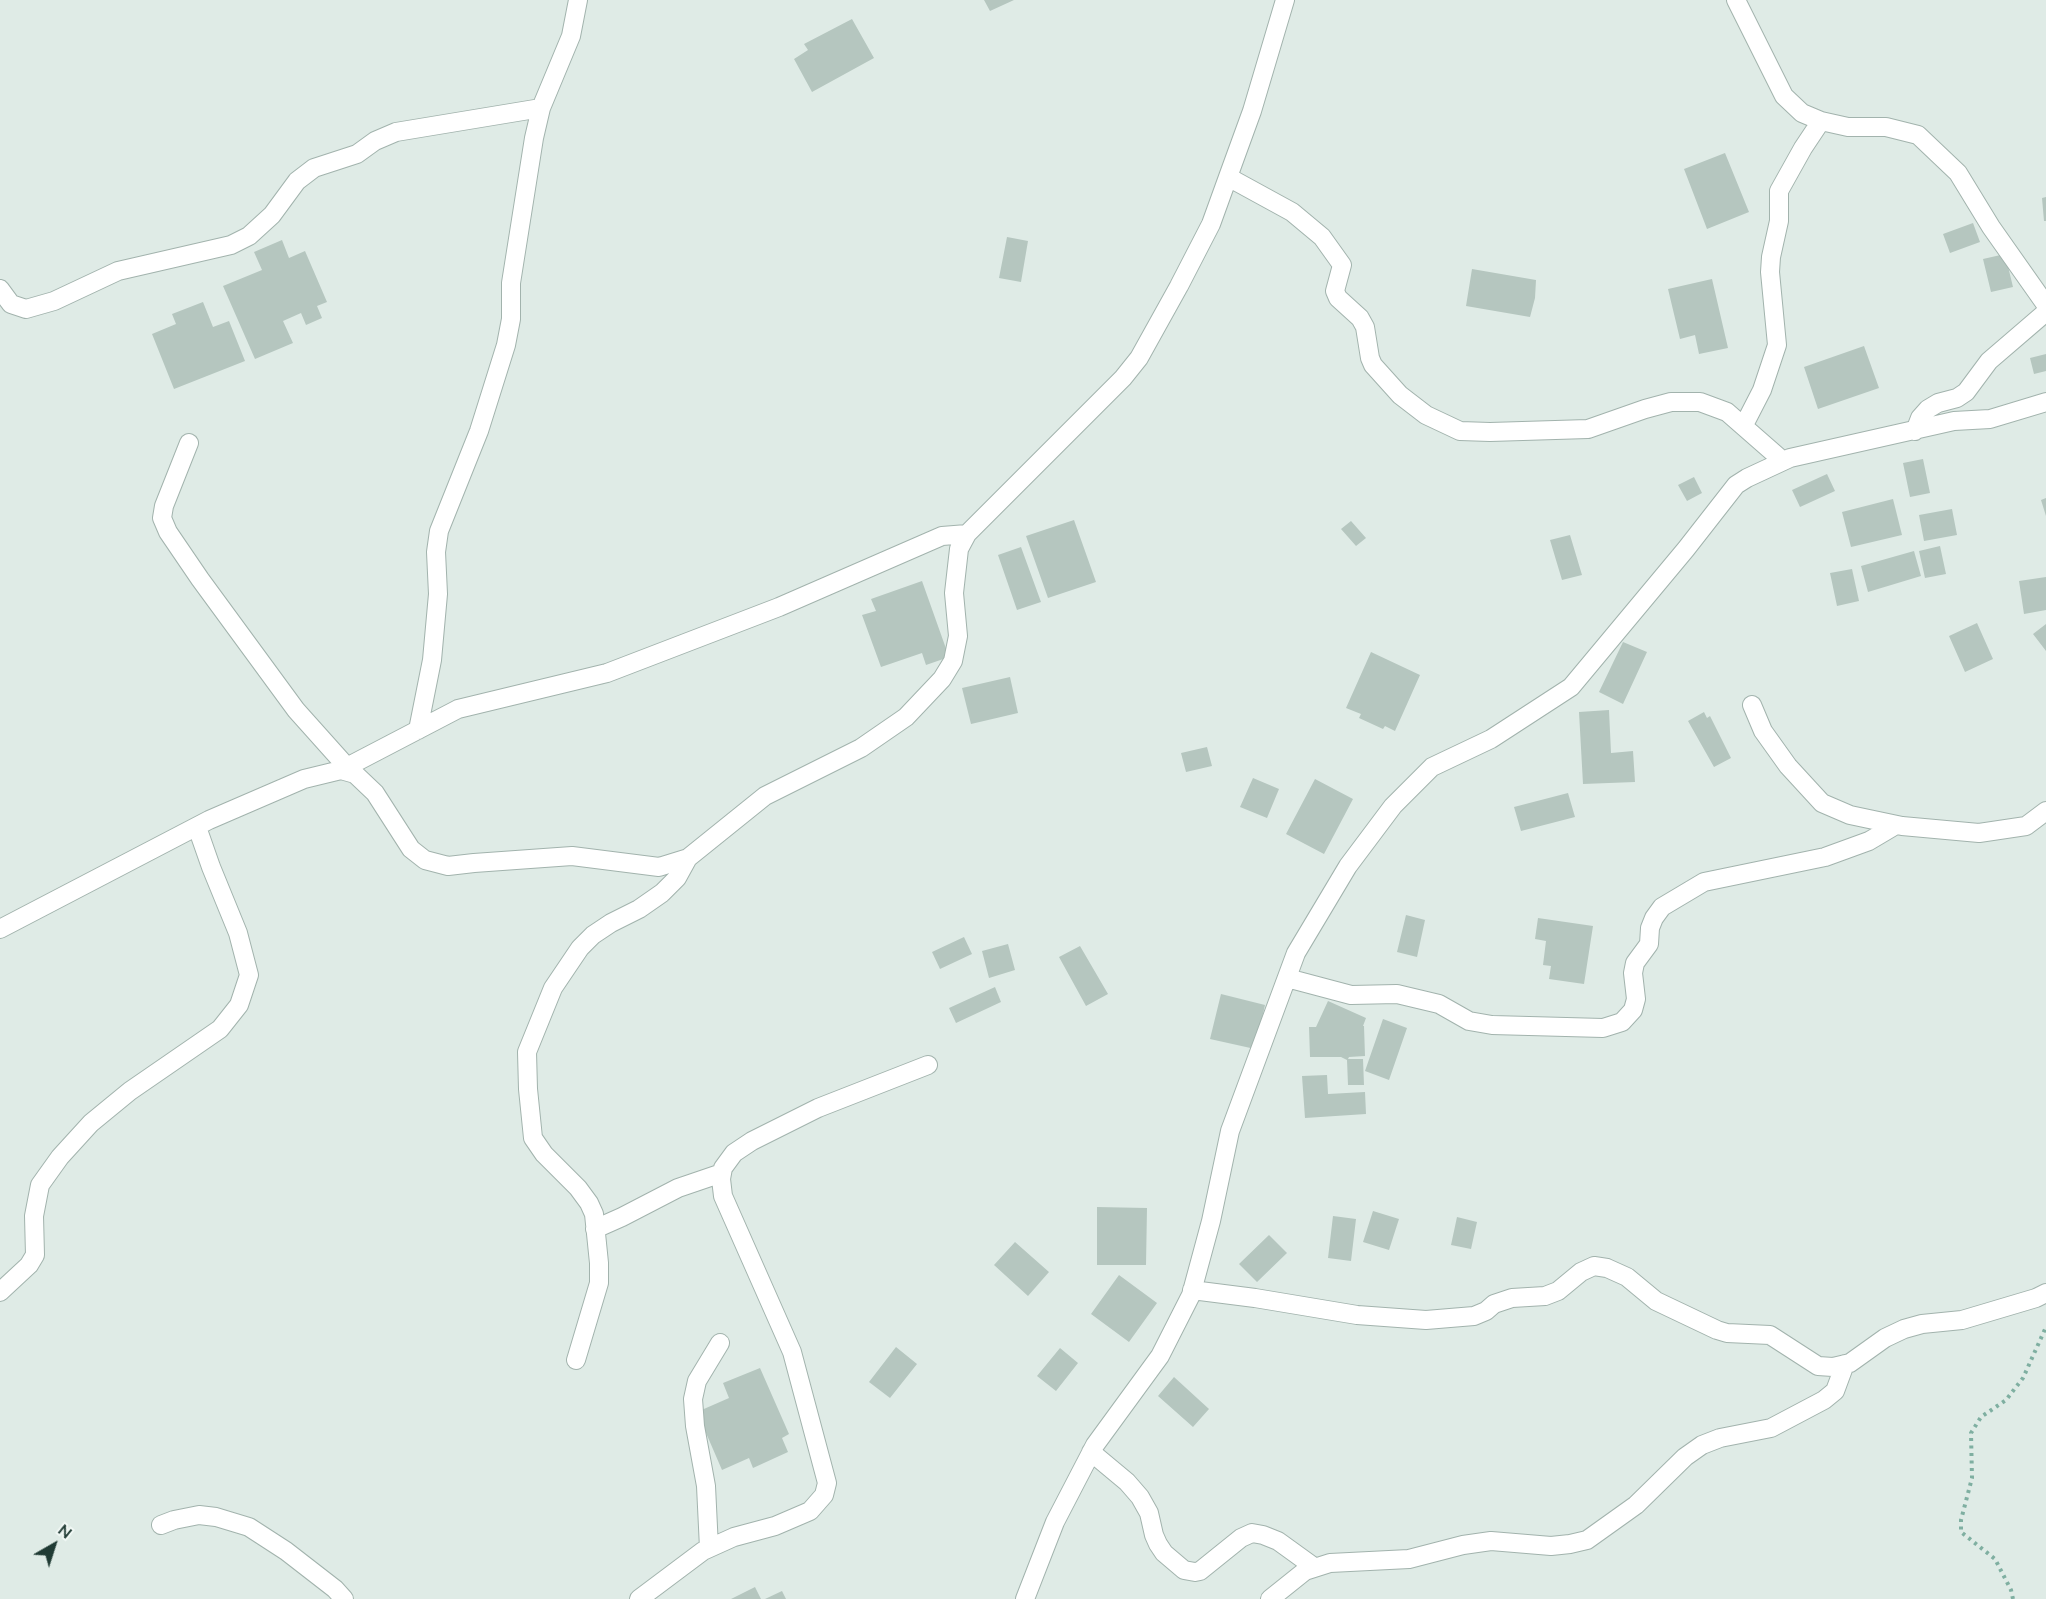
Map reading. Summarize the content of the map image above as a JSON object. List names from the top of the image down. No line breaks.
{"north":"top right"}
